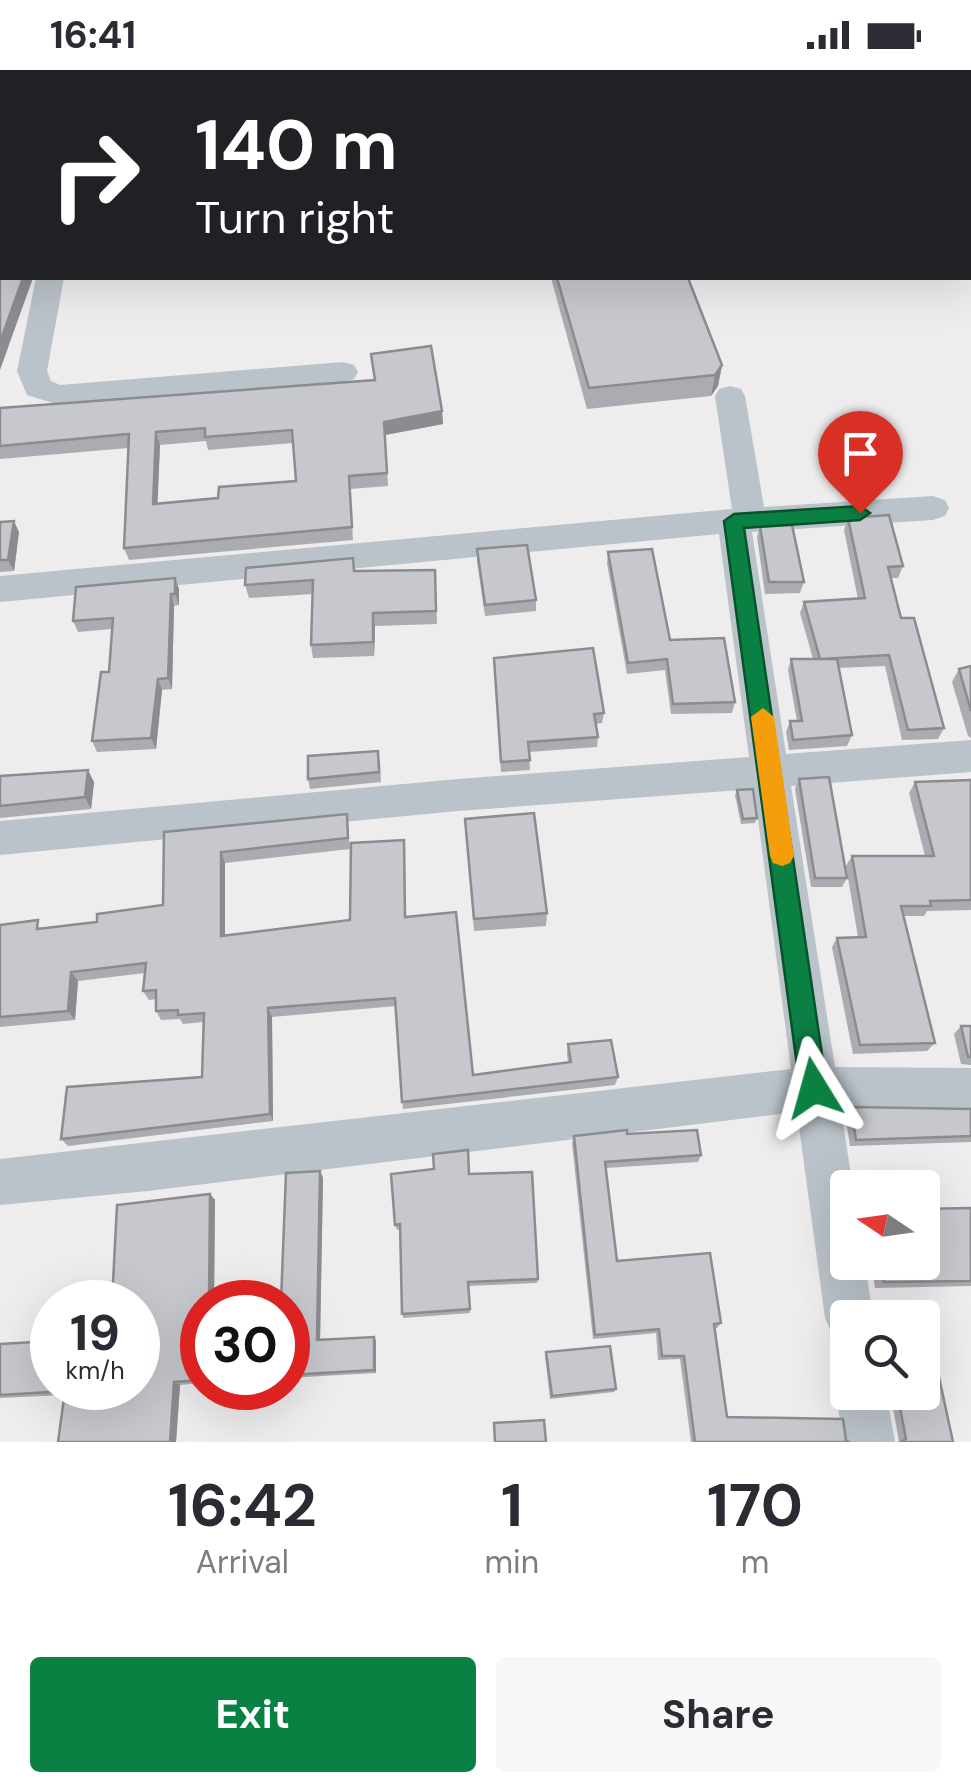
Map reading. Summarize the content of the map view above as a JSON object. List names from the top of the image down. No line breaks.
{"north":"left","page":{"status":"16:41","turn":["140 m","Turn right"],"speed":"19 km/h","limit":"30","eta":["16:42","Arrival","1","min","170","m"],"buttons":["Exit","Share"]}}
